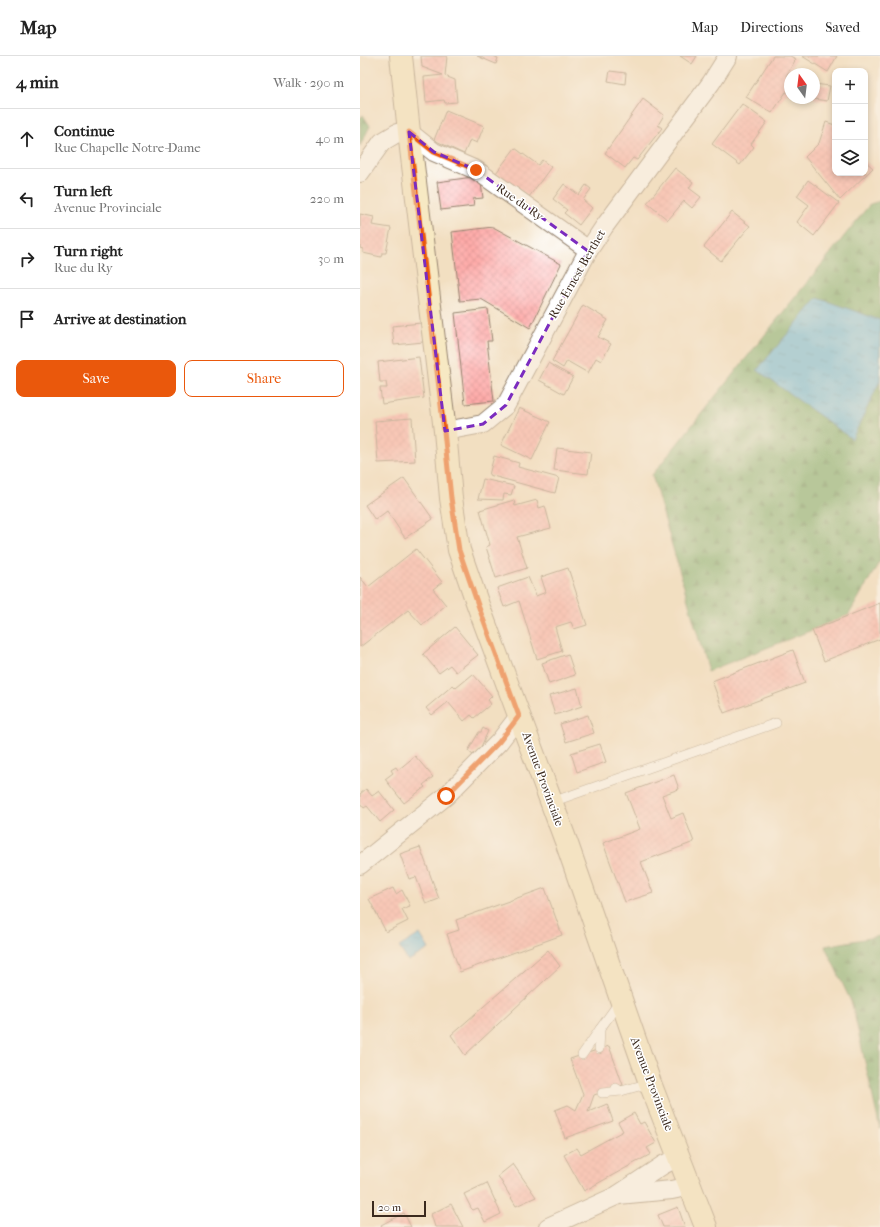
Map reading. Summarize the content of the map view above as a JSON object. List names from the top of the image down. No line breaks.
{"streets":{"main road":["Avenue Provinciale"],"street":["Rue du Ry","Rue Ernest Berthet"]},"crossings":[["Rue du Ry","Rue Ernest Berthet"],["Rue du Ry","Avenue Provinciale"],["Rue Ernest Berthet","Avenue Provinciale"]],"scale_bar":"20 m","north":"top","page":{"header":"Map","nav":["Map","Directions","Saved"],"heading":["4 min","Walk · 290 m"],"map_buttons":["+","−"],"list":[["Continue","Rue Chapelle Notre-Dame","40 m"],["Turn left","Avenue Provinciale","220 m"],["Turn right","Rue du Ry","30 m"],"Arrive at destination"],"buttons":["Save","Share"],"scale":"20 m"}}
